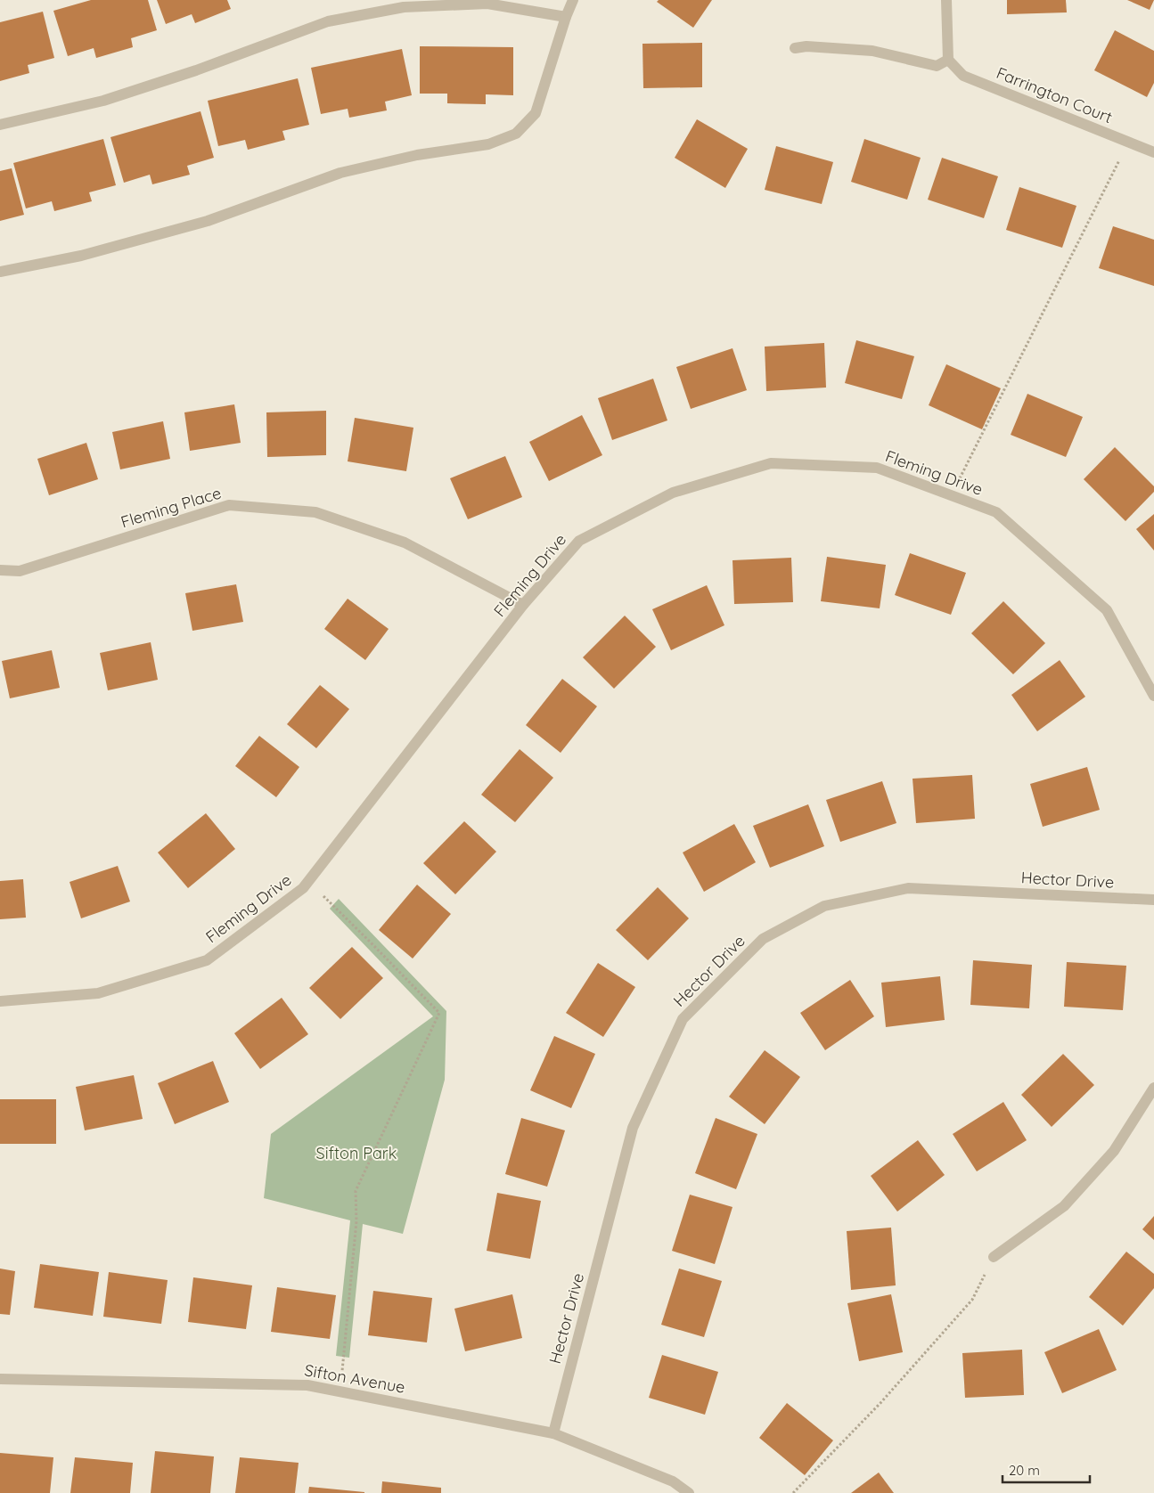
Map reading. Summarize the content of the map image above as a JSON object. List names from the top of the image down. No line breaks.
{"streets":{"street":["Farrington Court","Fleming Drive","Fleming Place","Hector Drive","Sifton Avenue"]},"crossings":[["Fleming Drive","Fleming Place"],["Hector Drive","Sifton Avenue"]],"parks":["Sifton Park"],"scale_bar":"20 m"}
